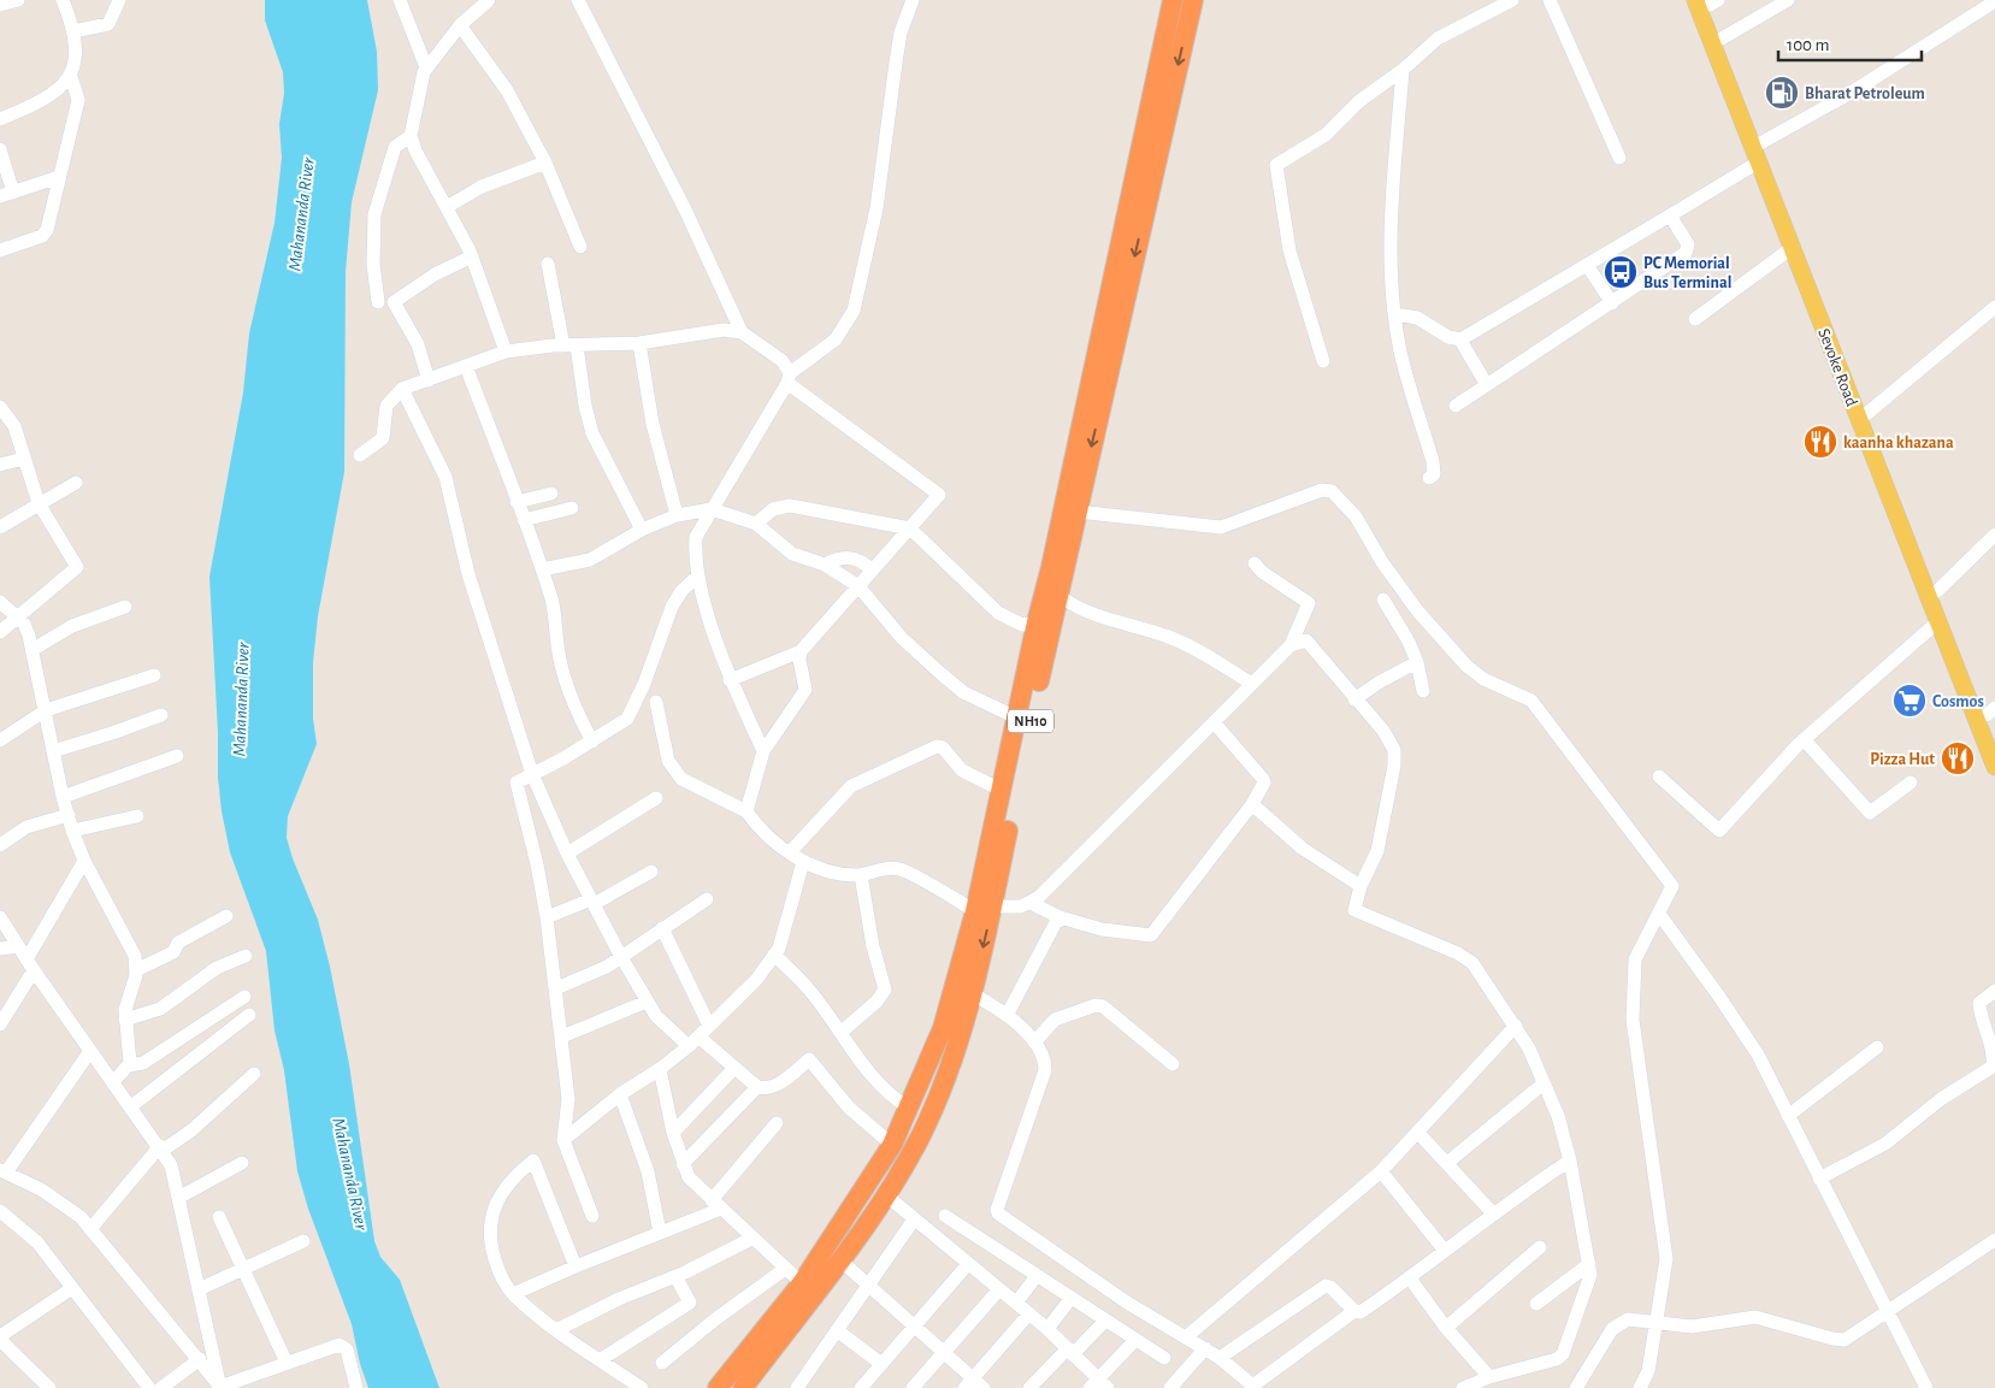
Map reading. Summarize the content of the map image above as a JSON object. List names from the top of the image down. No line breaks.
{"streets":{"highway":["NH10"],"main road":["Sevoke Road"]},"water":["Mahananda River"],"places":{"fuel station":["Bharat Petroleum"],"bus stop":["PC Memorial Bus Terminal"],"restaurant":["kaanha khazana","Pizza Hut"],"supermarket":["Cosmos"]},"scale_bar":"100 m"}
